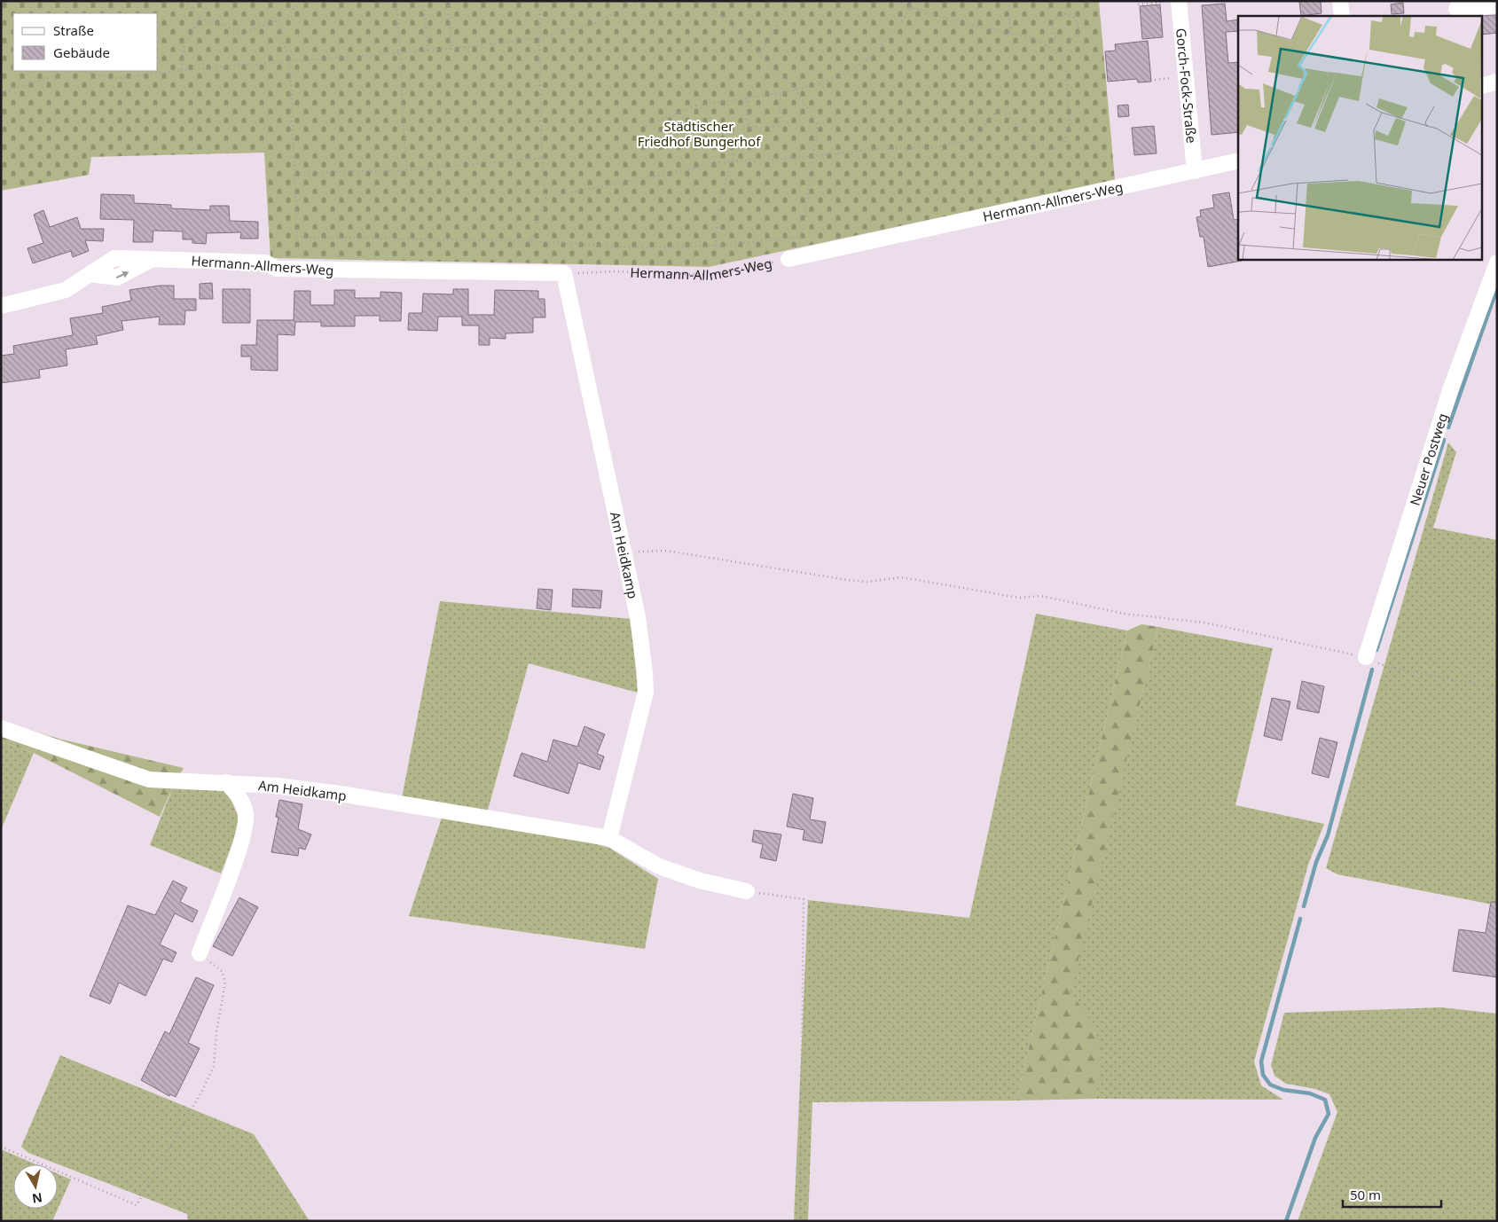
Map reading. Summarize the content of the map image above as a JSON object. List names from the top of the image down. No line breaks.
{"streets":{"street":["Gorch-Fock-Straße","Hermann-Allmers-Weg","Neuer Postweg","Am Heidkamp"]},"crossings":[["Gorch-Fock-Straße","Hermann-Allmers-Weg"],["Hermann-Allmers-Weg","Am Heidkamp"]],"parks":["Städtischer Friedhof Bungerhof"],"legend":["Straße","Gebäude"],"scale_bar":"50 m","north":"bottom"}
